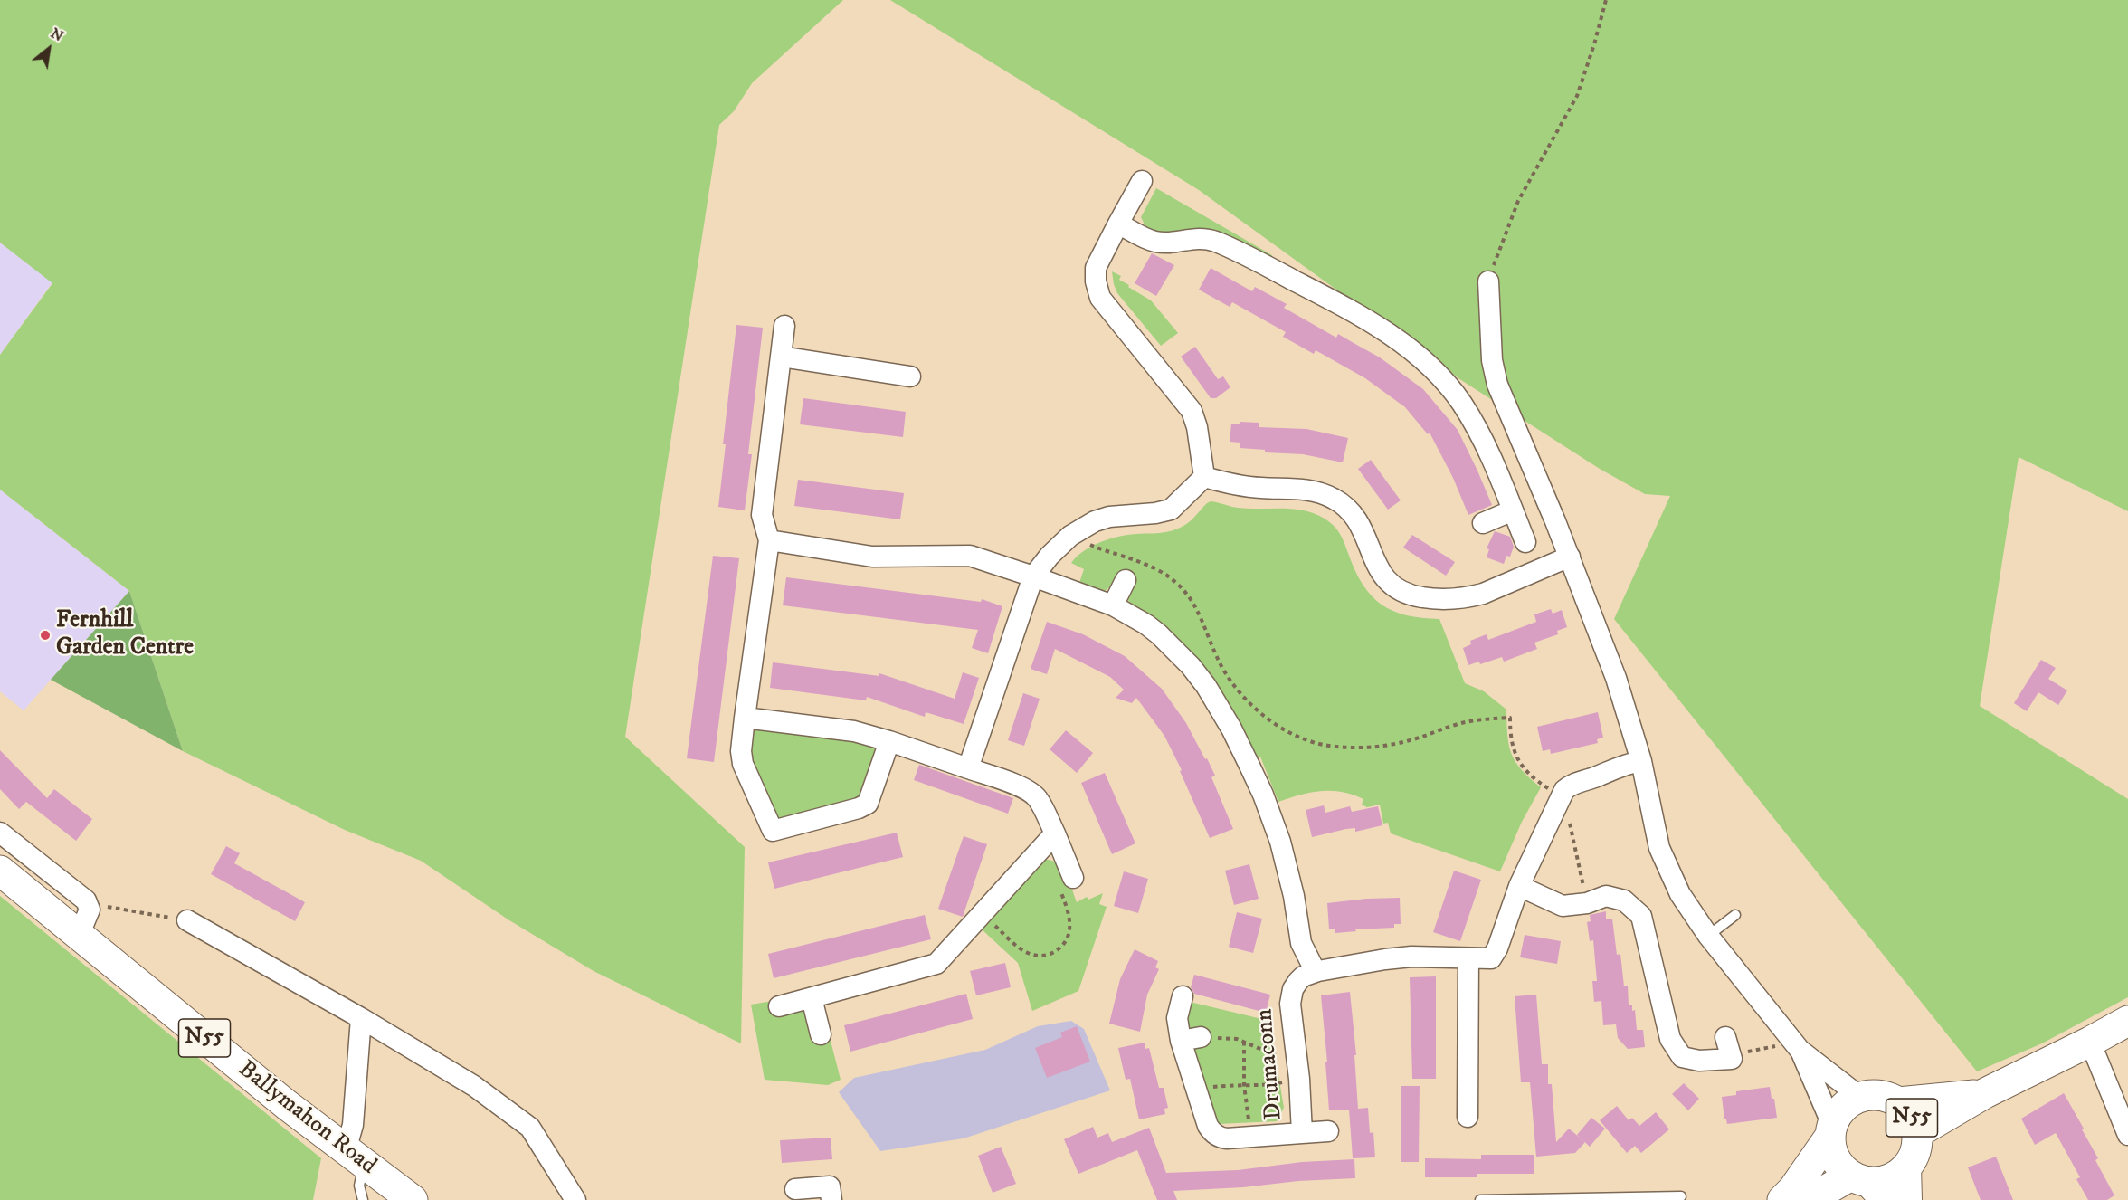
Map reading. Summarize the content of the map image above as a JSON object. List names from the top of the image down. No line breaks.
{"streets":{"main road":["N55","Ballymahon Road"],"street":["Drumaconn"]},"places":["Fernhill Garden Centre"],"north":"top right"}
